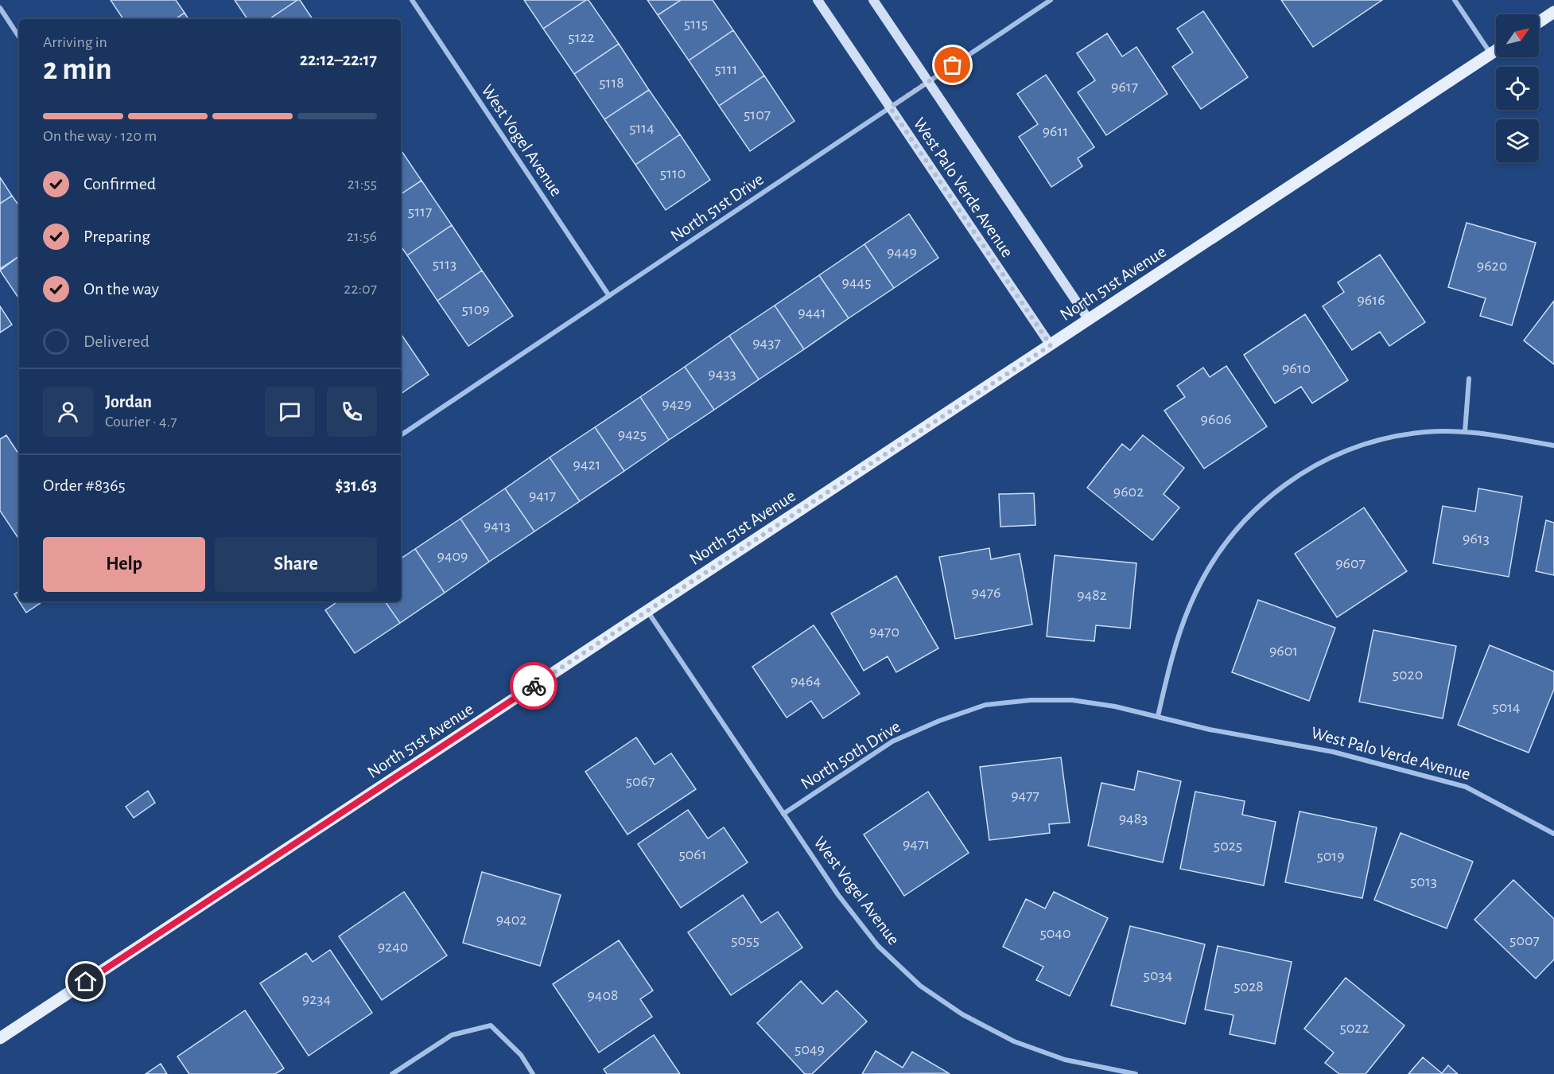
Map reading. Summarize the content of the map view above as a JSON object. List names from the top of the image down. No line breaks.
{"streets":{"main road":["North 51st Avenue"],"street":["West Vogel Avenue","West Palo Verde Avenue","North 51st Drive","North 50th Drive"]},"crossings":[["West Vogel Avenue","North 51st Drive"],["West Vogel Avenue","North 51st Avenue"],["West Vogel Avenue","North 50th Drive"],["West Palo Verde Avenue","North 51st Drive"],["West Palo Verde Avenue","North 51st Avenue"],["West Palo Verde Avenue","North 50th Drive"]],"house_numbers":["5115","5122","5111","5118","9617","5107","5114","9611","5110","5117","9449","5113","9620","9445","9616","5109","9441","9437","9610","9433","9429","9606","9425","9421","9602","9417","9413","9613","9409","9607","9476","9482","9470","9601","5020","9464","5014","5067","9477","9483","9471","5025","5061","5019","5013","9402","5040","5055","5007","9240","5034","5028","9408","9234","5022","5049"],"north":"top right","page":{"heading":["2 min","Arriving in","22:12–22:17"],"panel":["Jordan","Courier · 4.7","Order #8365","$31.63"],"bar":"On the way · 120 m","list":[["Confirmed","21:55"],["Preparing","21:56"],["On the way","22:07"],"Delivered"],"buttons":["Help","Share"]}}
